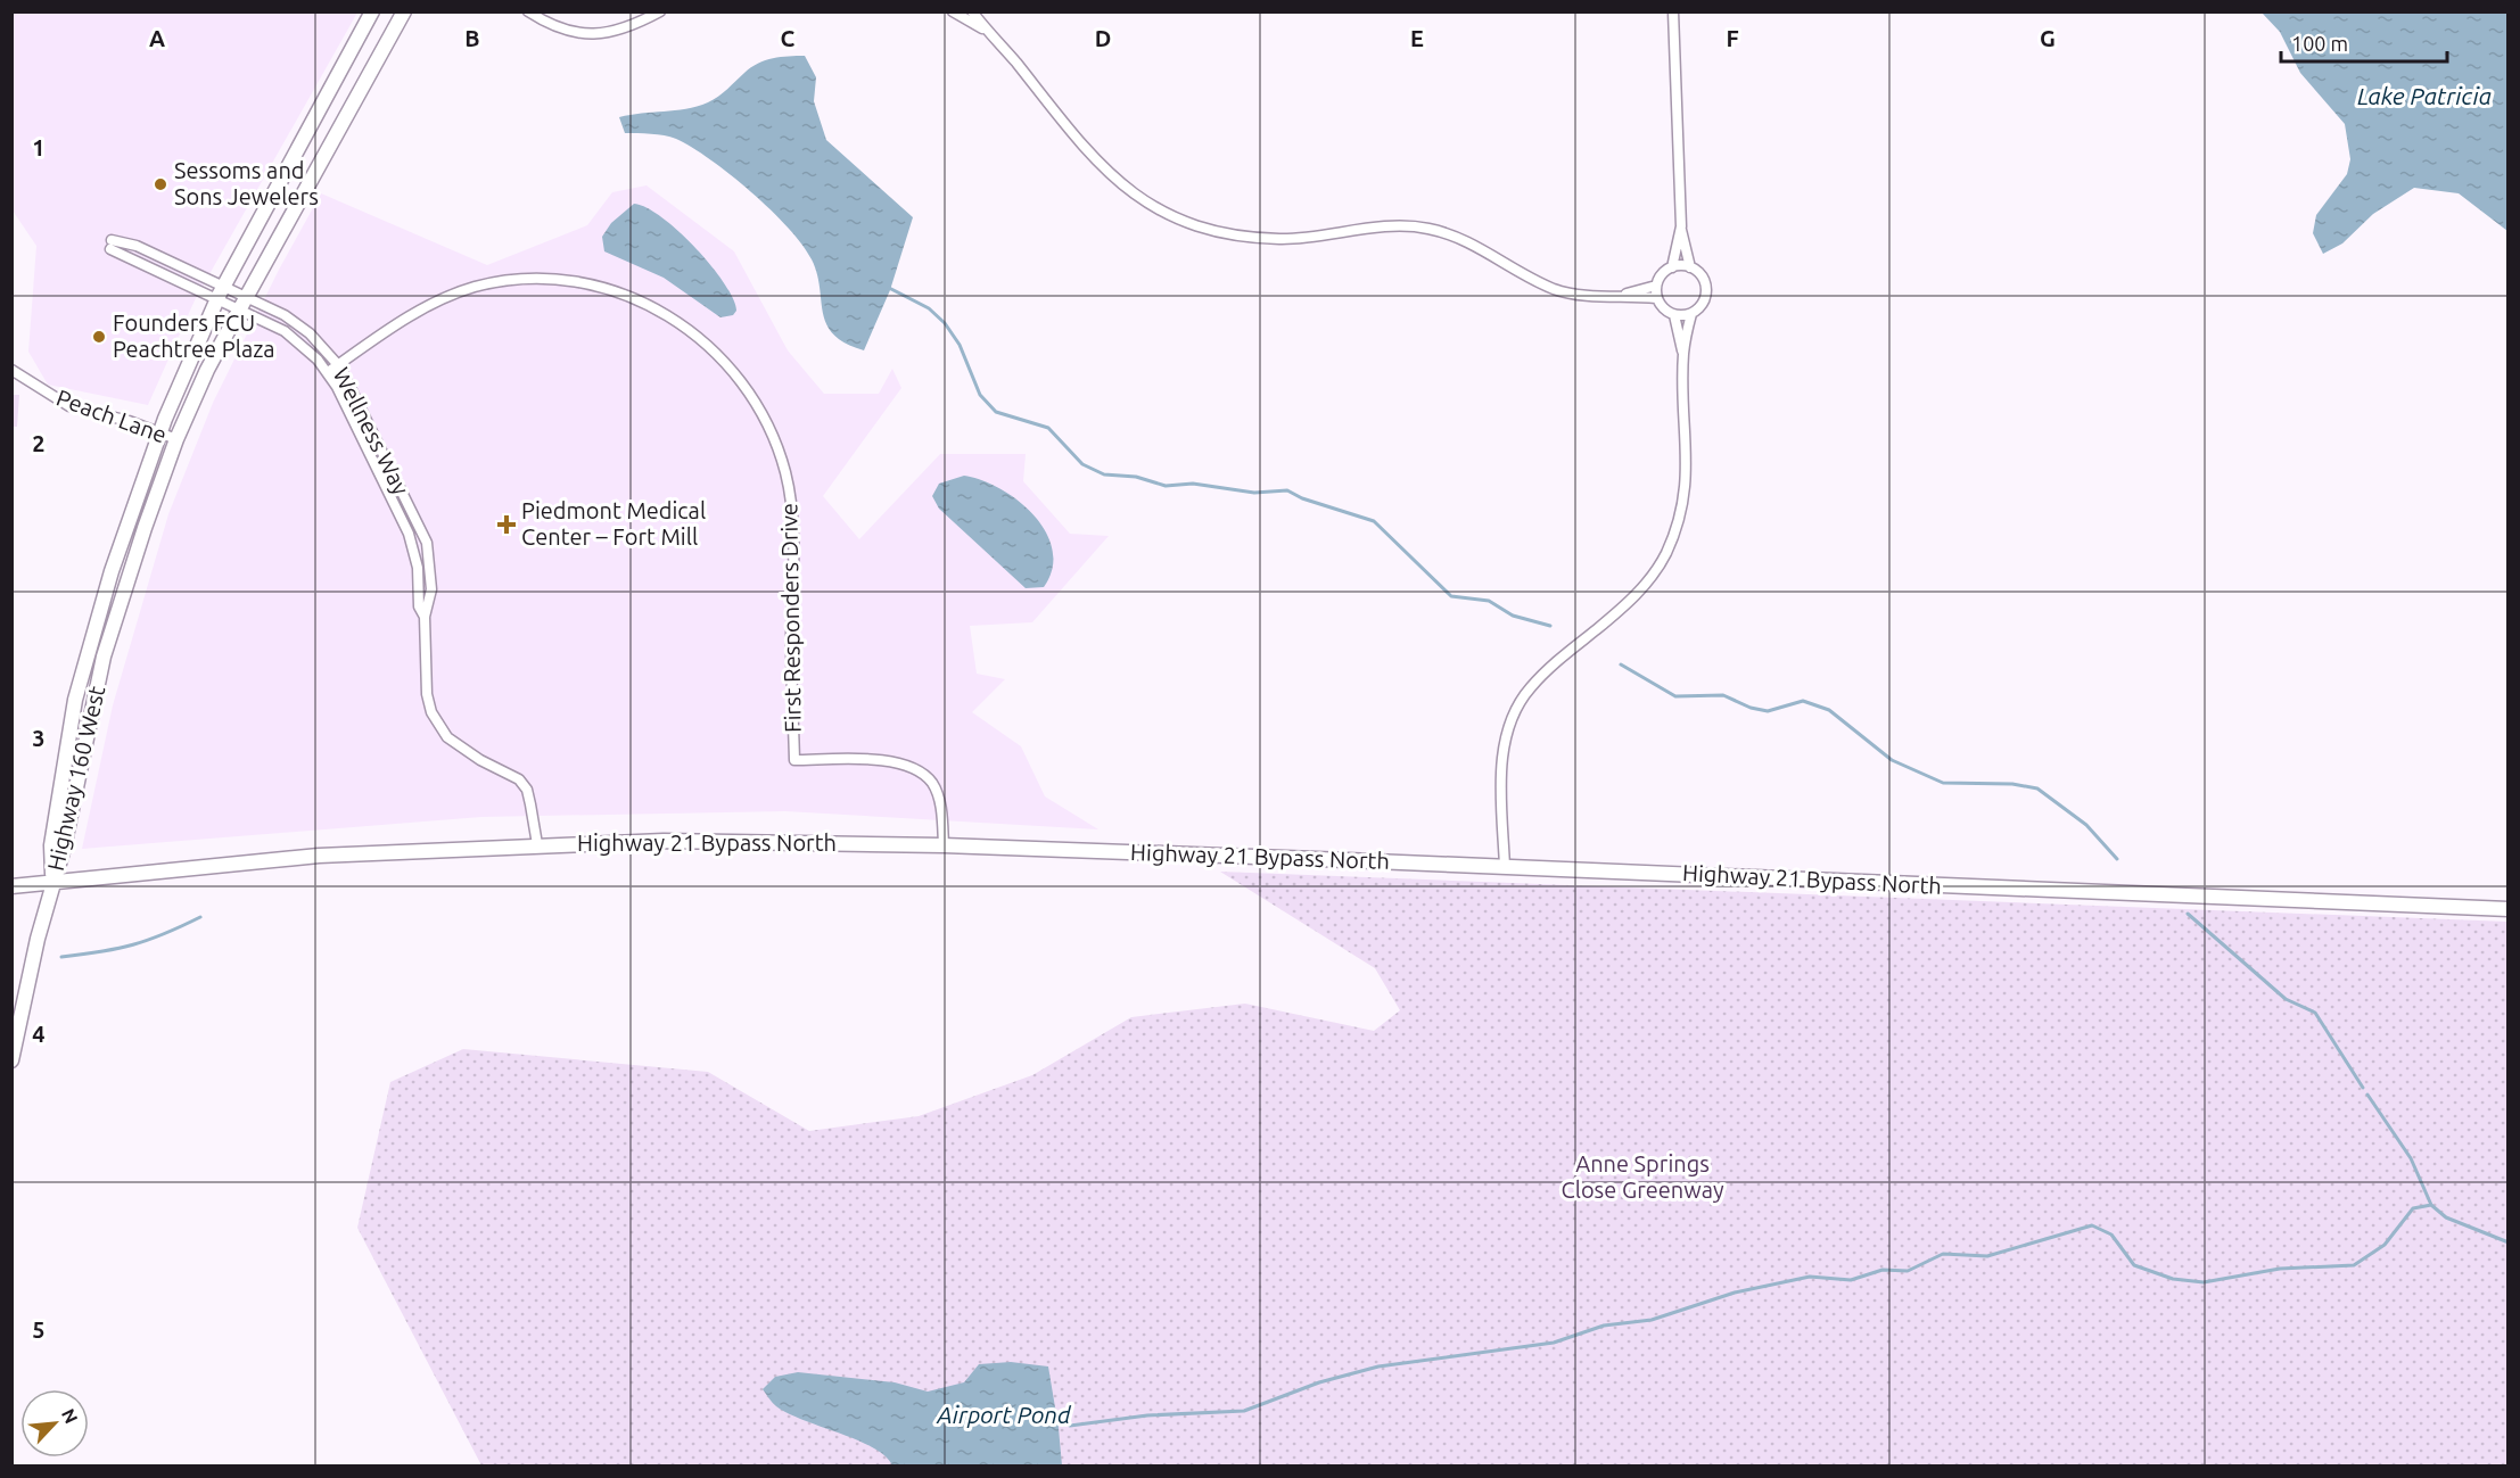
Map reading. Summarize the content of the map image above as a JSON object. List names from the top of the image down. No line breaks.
{"streets":{"main road":["Highway 160 West","Highway 21 Bypass North"],"street":["Peach Lane","Wellness Way","First Responders Drive"]},"crossings":[["Peach Lane","Highway 160 West"],["Wellness Way","First Responders Drive"],["Wellness Way","Highway 160 West"],["Wellness Way","Highway 21 Bypass North"],["First Responders Drive","Highway 21 Bypass North"],["Highway 160 West","Highway 21 Bypass North"]],"water":["Lake Patricia","Airport Pond"],"parks":["Anne Springs Close Greenway"],"places":{"other":["Sessoms and Sons Jewelers","Founders FCU Peachtree Plaza"],"health":["Piedmont Medical Center – Fort Mill"]},"scale_bar":"100 m","north":"top right","grid":{"columns":["A","B","C","D","E","F","G"],"rows":["1","2","3","4","5"]}}
